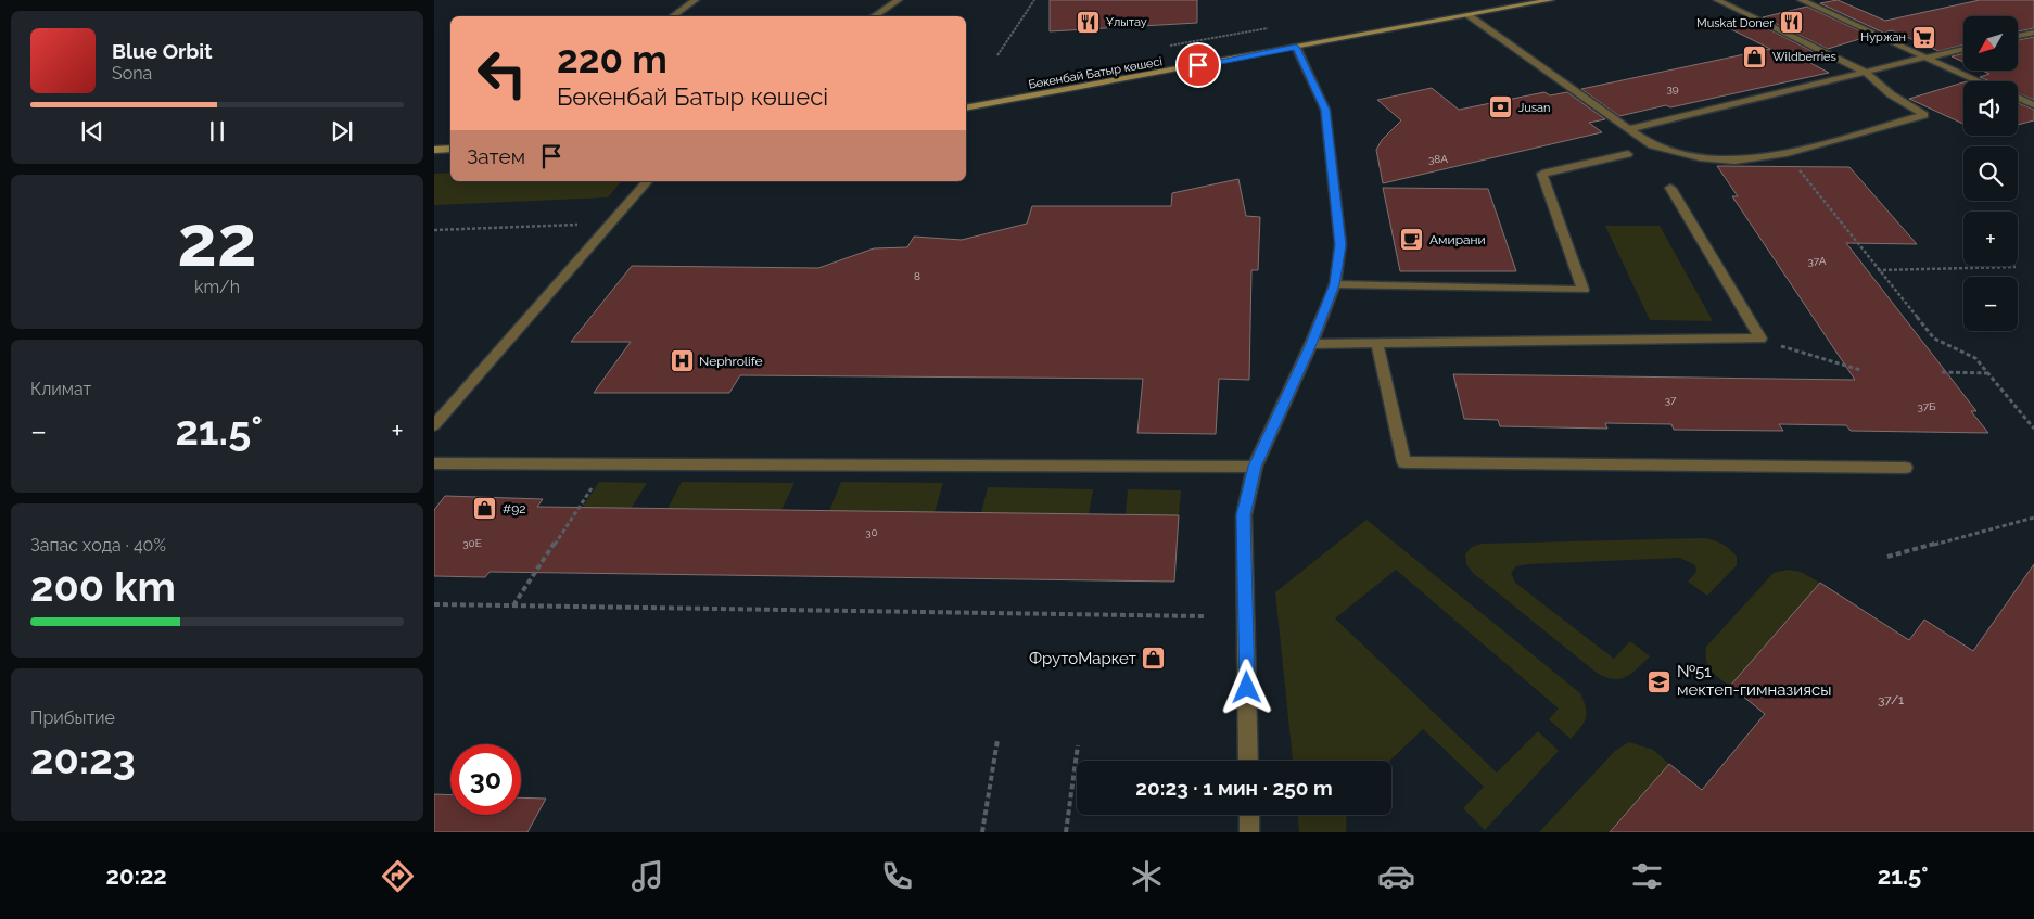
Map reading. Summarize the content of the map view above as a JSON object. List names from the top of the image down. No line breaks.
{"streets":{"main road":["Бөкенбай Батыр көшесі"]},"places":{"restaurant":["Ұлытау","Muskat Doner"],"supermarket":["Нуржан"],"shop":["Wildberries","#92","ФрутоМаркет"],"bank":["Jusan"],"cafe":["Амирани"],"hospital":["Nephrolife"],"school or university":["№51 мектеп-гимназиясы"]},"house_numbers":["39","38А","37А","8","37","37Б","30","30Е","37/1"],"north":"bottom left","page":{"map_buttons":["+","−"],"turn":["220 m","Бөкенбай Батыр көшесі"],"song":["Blue Orbit","Sona"],"then":"Затем","tile":[["22","km/h"],"Климат",["Запас хода · 40%","200 km"],["Прибытие","20:23"]],"heat":["−","21.5°","+"],"limit":"30","trip":"20:23 · 1 мин · 250 m","tabs":["20:22","21.5°"]}}
